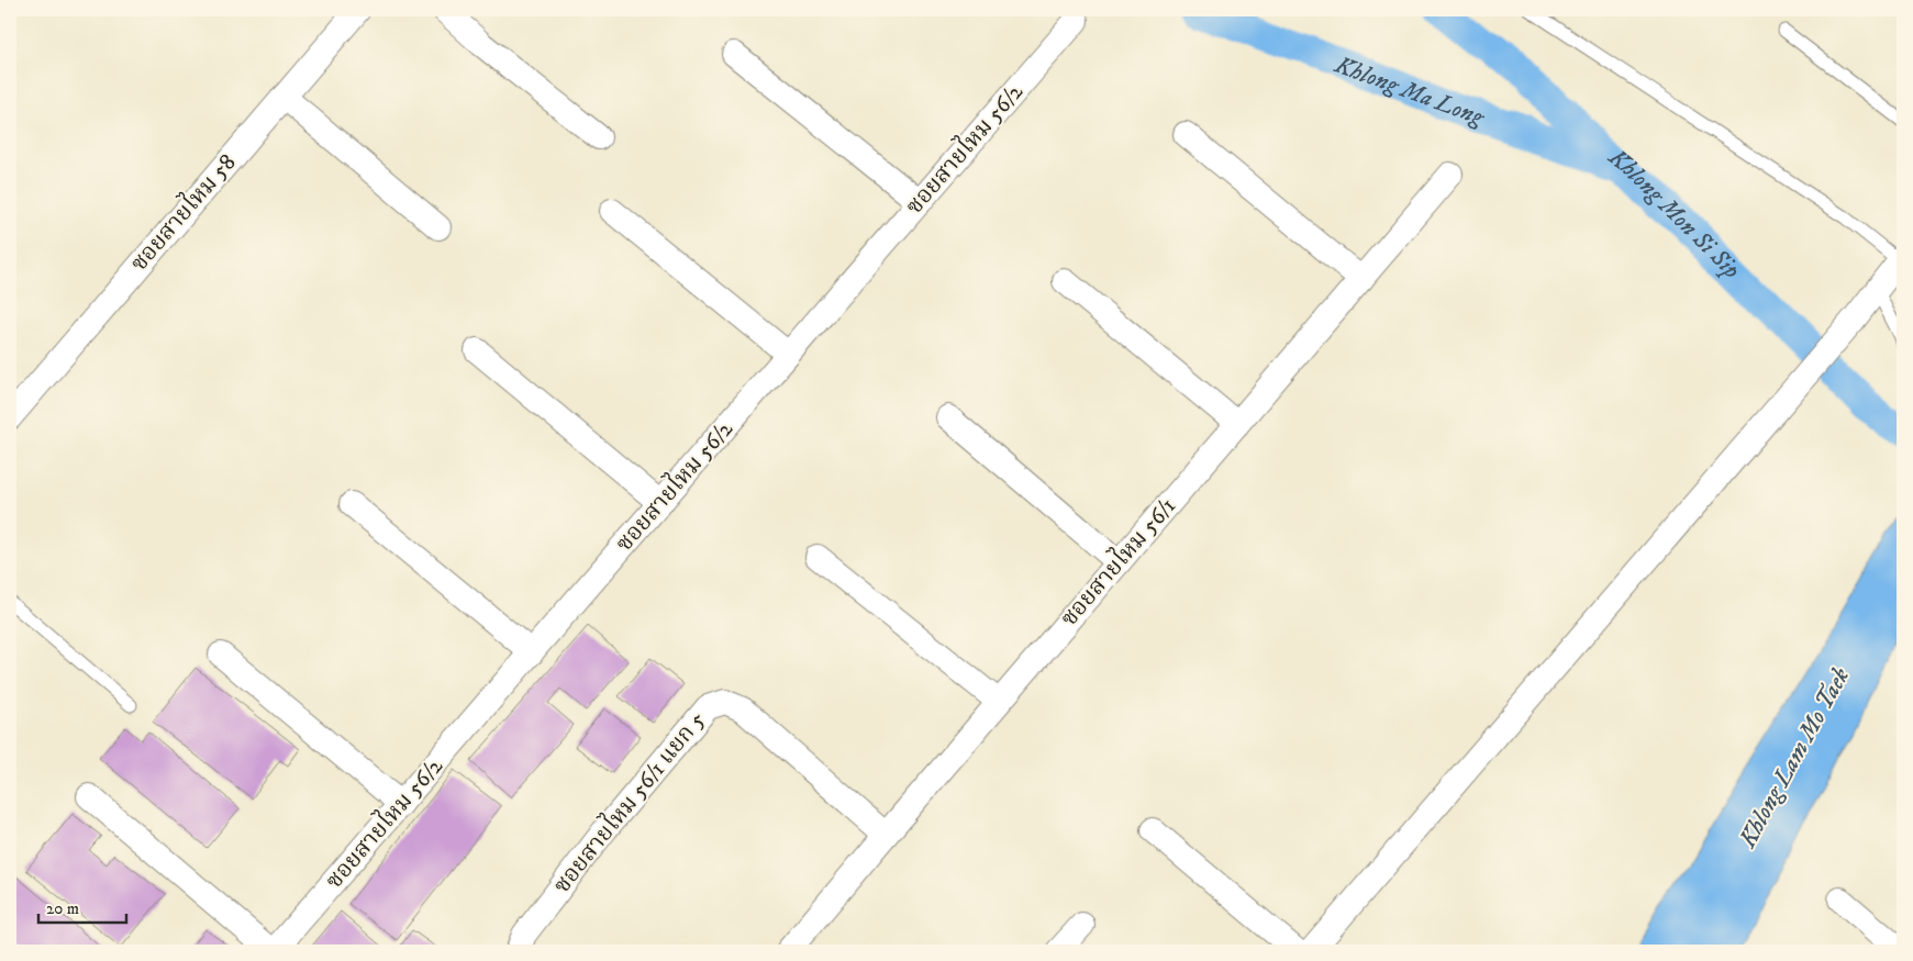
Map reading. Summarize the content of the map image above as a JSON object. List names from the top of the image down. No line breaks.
{"streets":{"street":["ซอยสายไหม 56/2","ซอยสายไหม 58","ซอยสายไหม 56/1","ซอยสายไหม 56/1 แยก 5"]},"crossings":[["ซอยสายไหม 56/1","ซอยสายไหม 56/1 แยก 5"]],"water":["Khlong Ma Long","Khlong Mon Si Sip","Khlong Lam Mo Taek"],"scale_bar":"20 m"}
